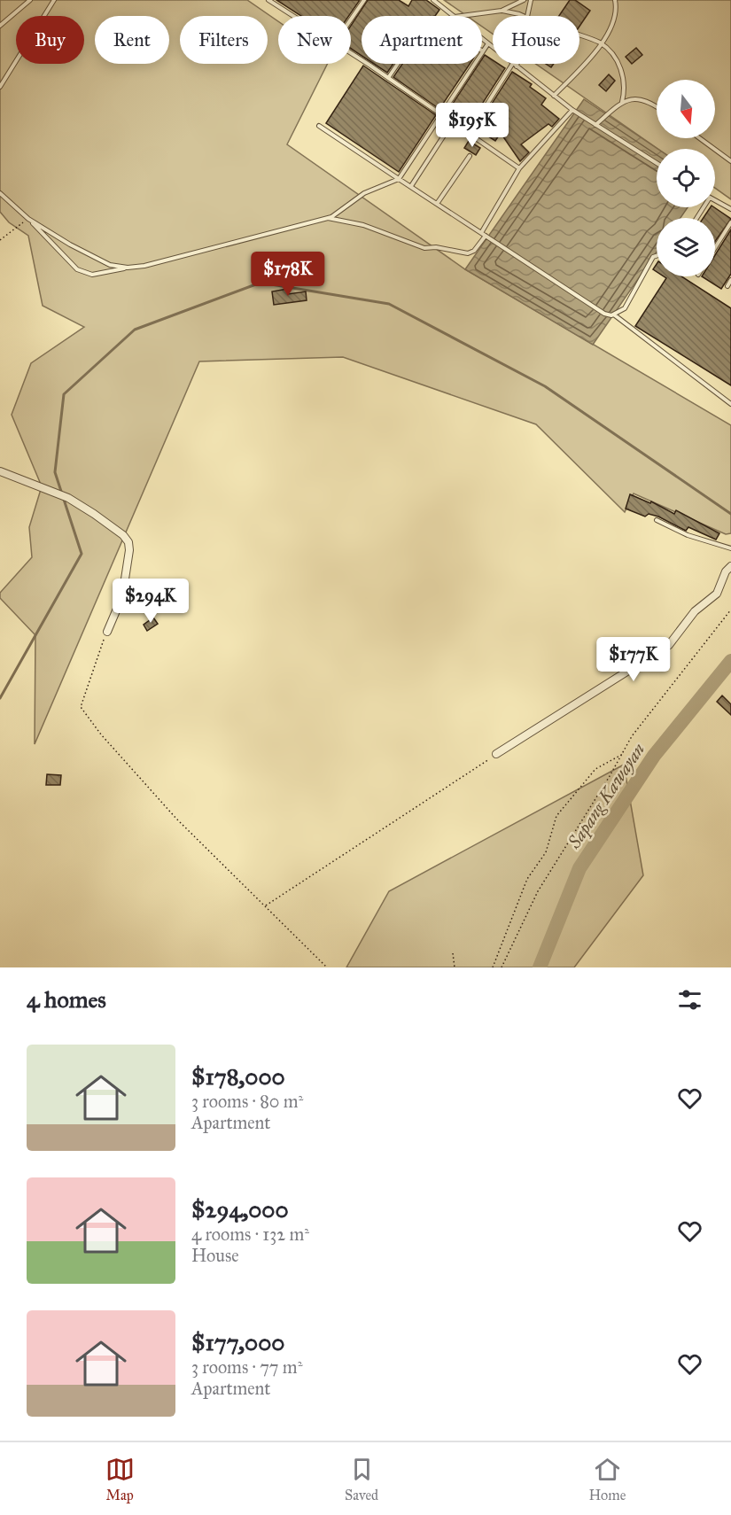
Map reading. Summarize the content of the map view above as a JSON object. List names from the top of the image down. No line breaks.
{"water":["Sapang Kawayan"],"north":"bottom","page":{"chip":["Buy","Rent","Filters","New","Apartment","House"],"price":["$195K","$178K","$294K","$177K"],"heading":"4 homes","list":[{"name":"$178,000","note":"3 rooms · 80 m² · Apartment"},{"name":"$294,000","note":"4 rooms · 132 m² · House"},{"name":"$177,000","note":"3 rooms · 77 m² · Apartment"}],"tabs":["Map","Saved","Home"]}}
